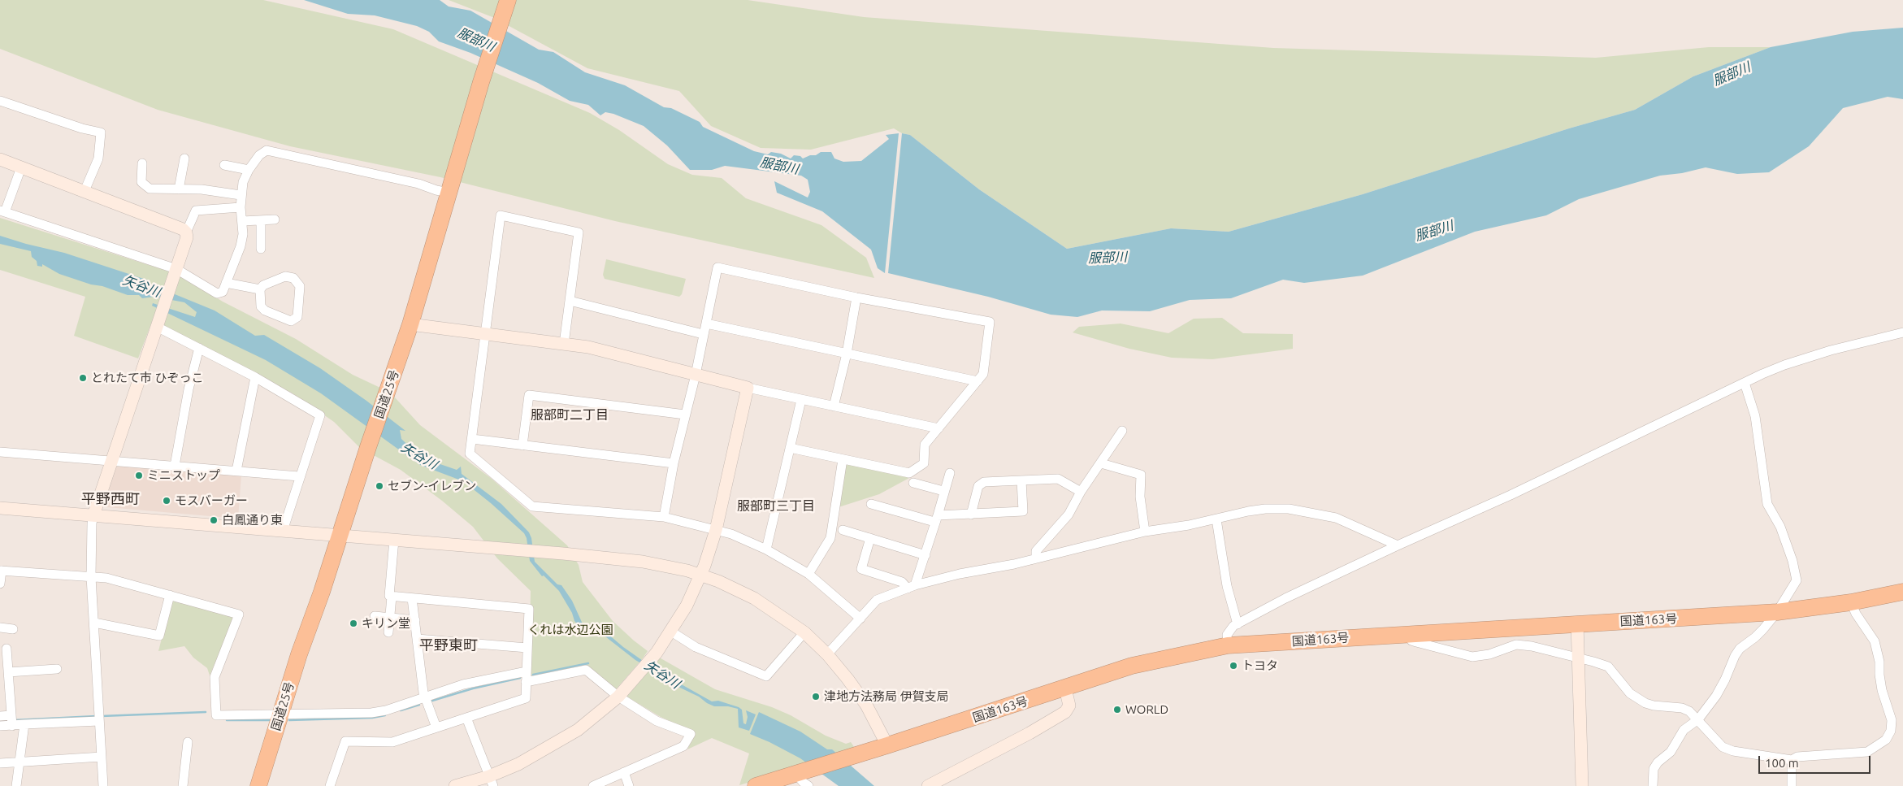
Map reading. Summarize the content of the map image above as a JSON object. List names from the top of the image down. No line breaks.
{"streets":{"highway":["国道25号","国道163号"]},"districts":["服部町二丁目","平野西町","服部町三丁目","平野東町"],"water":["服部川","矢谷川"],"parks":["くれは水辺公園"],"places":["とれたて市 ひぞっこ","ミニストップ","セブン-イレブン","モスバーガー","白鳳通り東","キリン堂","トヨタ","津地方法務局 伊賀支局","WORLD"],"scale_bar":"100 m"}
